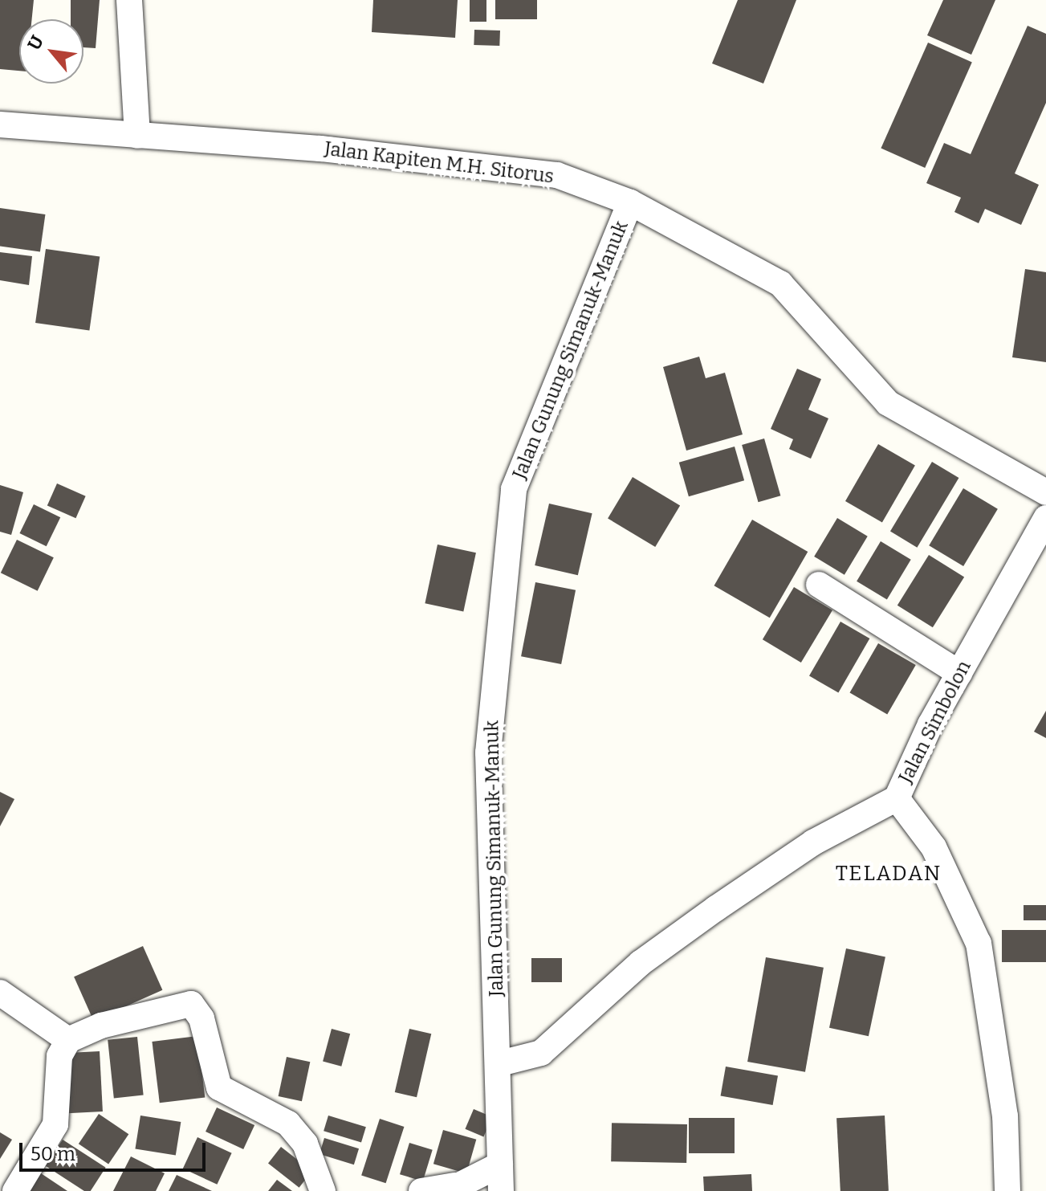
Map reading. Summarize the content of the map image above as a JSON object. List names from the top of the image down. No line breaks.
{"streets":{"street":["Jalan Kapiten M.H. Sitorus","Jalan Gunung Simanuk-Manuk","Jalan Simbolon"]},"crossings":[["Jalan Kapiten M.H. Sitorus","Jalan Gunung Simanuk-Manuk"]],"districts":["TELADAN"],"scale_bar":"50 m","north":"top left"}
